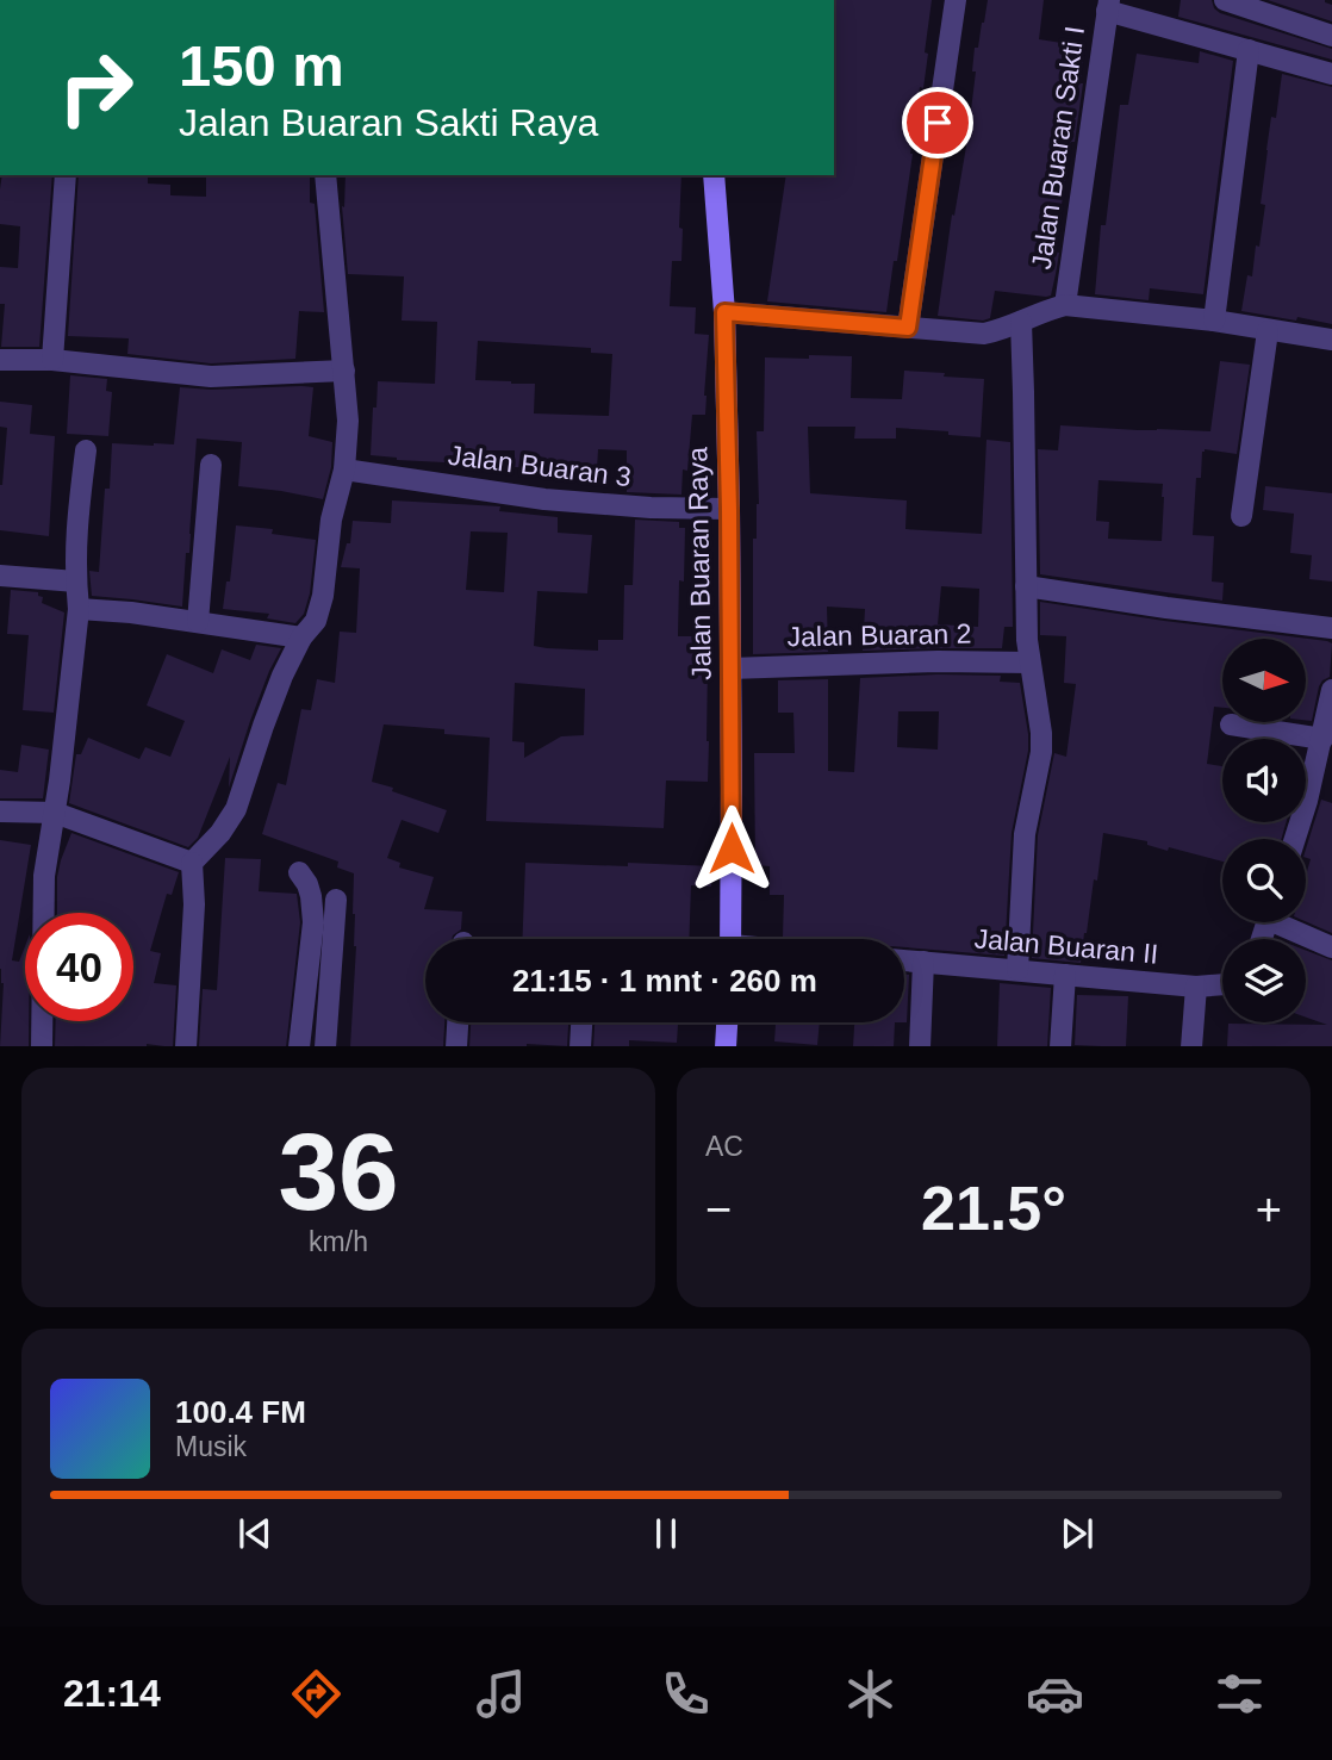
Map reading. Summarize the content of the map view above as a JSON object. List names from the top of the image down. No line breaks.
{"streets":{"street":["Jalan Buaran Sakti I","Jalan Buaran 3","Jalan Buaran Raya","Jalan Buaran 2","Jalan Buaran II"]},"crossings":[["Jalan Buaran 3","Jalan Buaran Raya"],["Jalan Buaran Raya","Jalan Buaran 2"]],"north":"right","page":{"turn":["150 m","Jalan Buaran Sakti Raya"],"limit":"40","trip":"21:15 · 1 mnt · 260 m","tile":[["36","km/h"],"AC"],"heat":["−","21.5°","+"],"song":["100.4 FM","Musik"],"tabs":"21:14"}}
